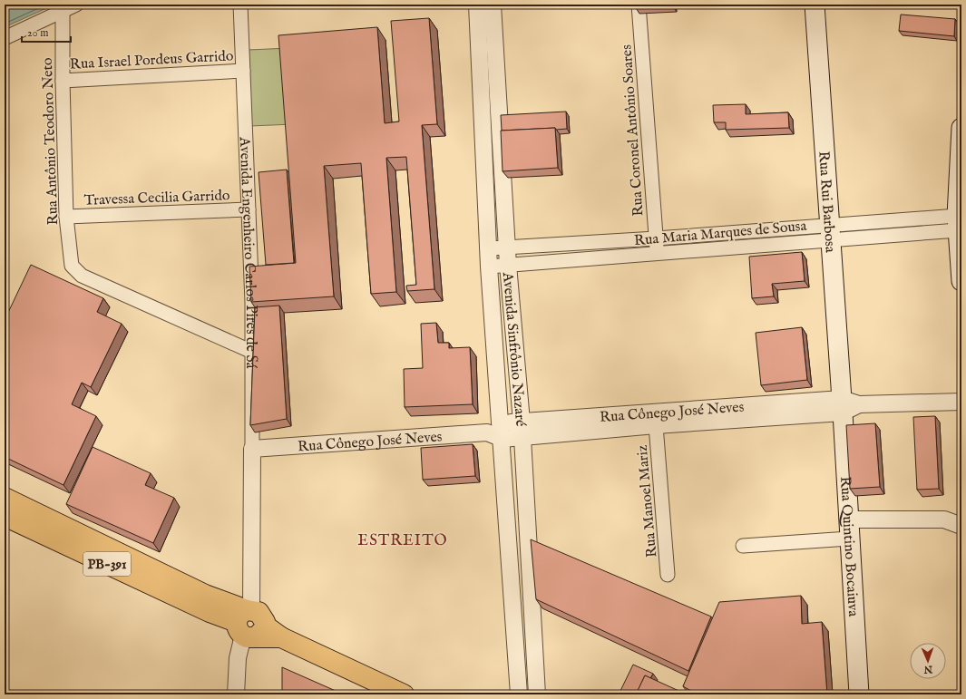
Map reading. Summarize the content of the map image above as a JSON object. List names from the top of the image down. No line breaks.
{"streets":{"main road":["Rua Rui Barbosa","Rua Quintino Bocaiuva","PB-391"],"street":["Rua Israel Pordeus Garrido","Rua Coronel Antônio Soares","Rua Antônio Teodoro Neto","Travessa Cecilia Garrido","Rua Maria Marques de Sousa","Avenida Engenheiro Carlos Pires de Sá","Avenida Sinfrônio Nazaré","Rua Cônego José Neves","Rua Manoel Mariz"]},"crossings":[["Rua Israel Pordeus Garrido","Rua Antônio Teodoro Neto"],["Rua Israel Pordeus Garrido","Avenida Engenheiro Carlos Pires de Sá"],["Rua Coronel Antônio Soares","Rua Maria Marques de Sousa"],["Rua Antônio Teodoro Neto","Travessa Cecilia Garrido"],["Rua Antônio Teodoro Neto","Avenida Engenheiro Carlos Pires de Sá"],["Travessa Cecilia Garrido","Avenida Engenheiro Carlos Pires de Sá"],["Rua Rui Barbosa","Rua Maria Marques de Sousa"],["Rua Rui Barbosa","Rua Cônego José Neves"],["Rua Rui Barbosa","Rua Quintino Bocaiuva"],["Rua Maria Marques de Sousa","Avenida Sinfrônio Nazaré"],["Avenida Engenheiro Carlos Pires de Sá","Rua Cônego José Neves"],["Avenida Engenheiro Carlos Pires de Sá","PB-391"],["Avenida Sinfrônio Nazaré","Rua Cônego José Neves"],["Rua Cônego José Neves","Rua Manoel Mariz"],["Rua Cônego José Neves","Rua Quintino Bocaiuva"]],"districts":["ESTREITO"],"scale_bar":"20 m","north":"bottom"}
